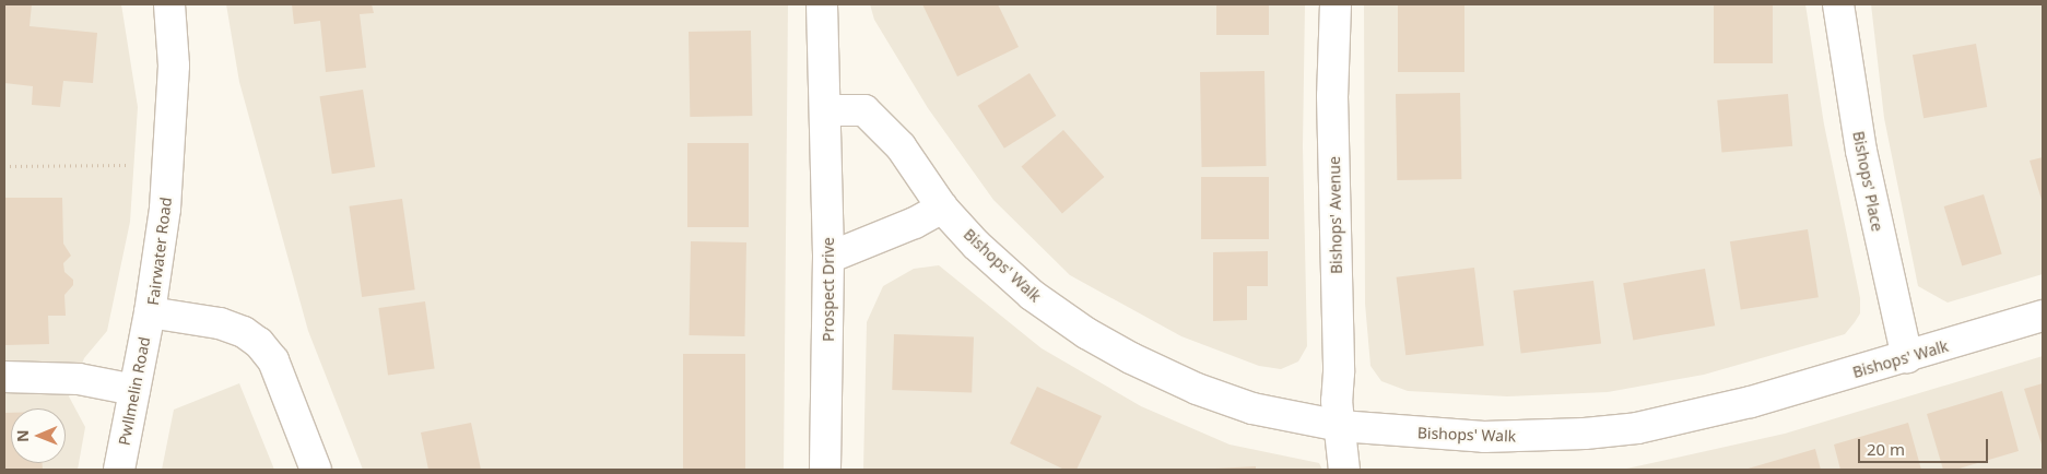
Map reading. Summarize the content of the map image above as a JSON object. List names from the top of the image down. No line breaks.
{"streets":{"street":["Bishops' Place","Bishops' Avenue","Fairwater Road","Bishops' Walk","Prospect Drive","Pwllmelin Road"]},"crossings":[["Bishops' Place","Bishops' Walk"],["Bishops' Avenue","Bishops' Walk"],["Fairwater Road","Pwllmelin Road"],["Bishops' Walk","Prospect Drive"]],"scale_bar":"20 m","north":"left"}
